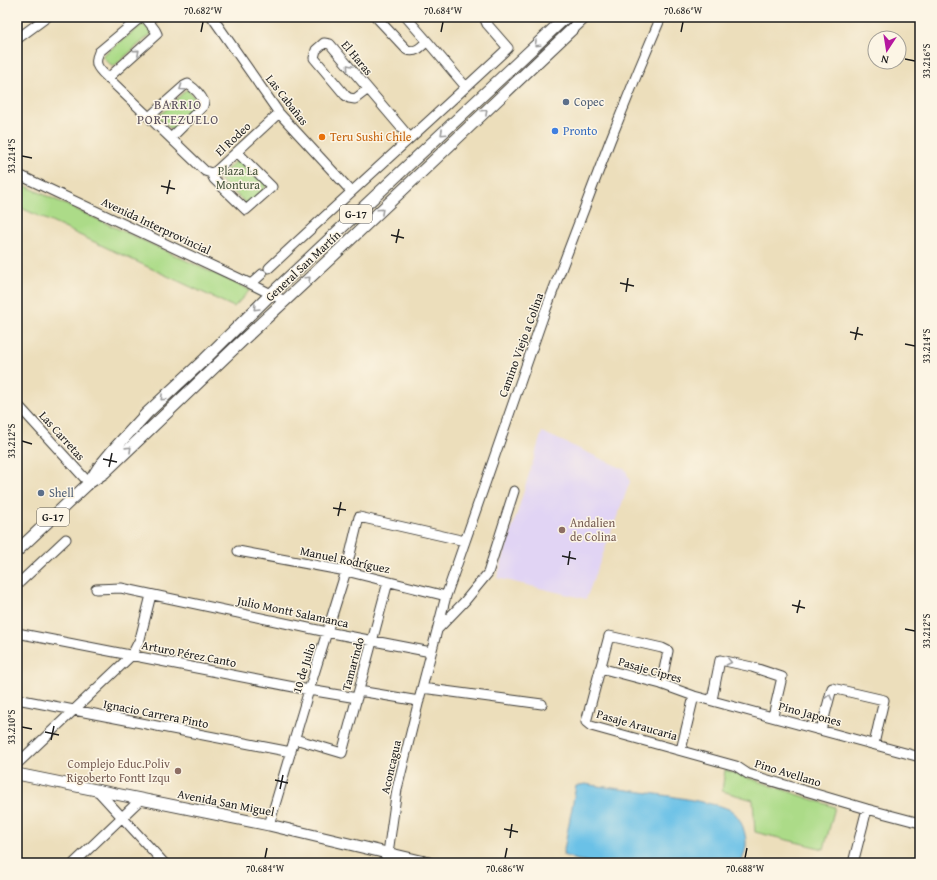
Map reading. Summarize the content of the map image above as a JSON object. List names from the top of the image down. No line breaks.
{"streets":{"main road":["G-17","General San Martín","Avenida San Miguel"],"street":["El Haras","Las Cabañas","El Rodeo","Avenida Interprovincial","Camino Viejo a Colina","Las Carretas","Manuel Rodríguez","Julio Montt Salamanca","Arturo Pérez Canto","Tamarindo","10 de Julio","Pasaje Cipres","Ignacio Carrera Pinto","Pino Japones","Pasaje Araucaria","Aconcagua","Pino Avellano"]},"crossings":[["Las Cabañas","El Rodeo"],["Avenida Interprovincial","General San Martín"],["General San Martín","Las Carretas"],["Camino Viejo a Colina","Manuel Rodríguez"],["Camino Viejo a Colina","Julio Montt Salamanca"],["Camino Viejo a Colina","10 de Julio"],["Camino Viejo a Colina","Aconcagua"],["Manuel Rodríguez","Tamarindo"],["Manuel Rodríguez","10 de Julio"],["Julio Montt Salamanca","Tamarindo"],["Julio Montt Salamanca","10 de Julio"],["Arturo Pérez Canto","Tamarindo"],["Arturo Pérez Canto","10 de Julio"],["Arturo Pérez Canto","Aconcagua"],["Tamarindo","10 de Julio"],["10 de Julio","Ignacio Carrera Pinto"],["10 de Julio","Avenida San Miguel"],["Pasaje Cipres","Pino Japones"],["Pasaje Cipres","Pasaje Araucaria"],["Pasaje Araucaria","Pino Avellano"],["Aconcagua","Avenida San Miguel"]],"districts":["BARRIO PORTEZUELO"],"parks":["Plaza La Montura"],"places":["Copec","Pronto","Teru Sushi Chile","Shell","Andalien de Colina","Complejo Educ.Poliv Rigoberto Fontt Izqu"],"north":"bottom","coordinates":["70.682°W","70.684°W","70.686°W","33.216°S","33.214°S","33.212°S","33.210°S","70.688°W"]}
